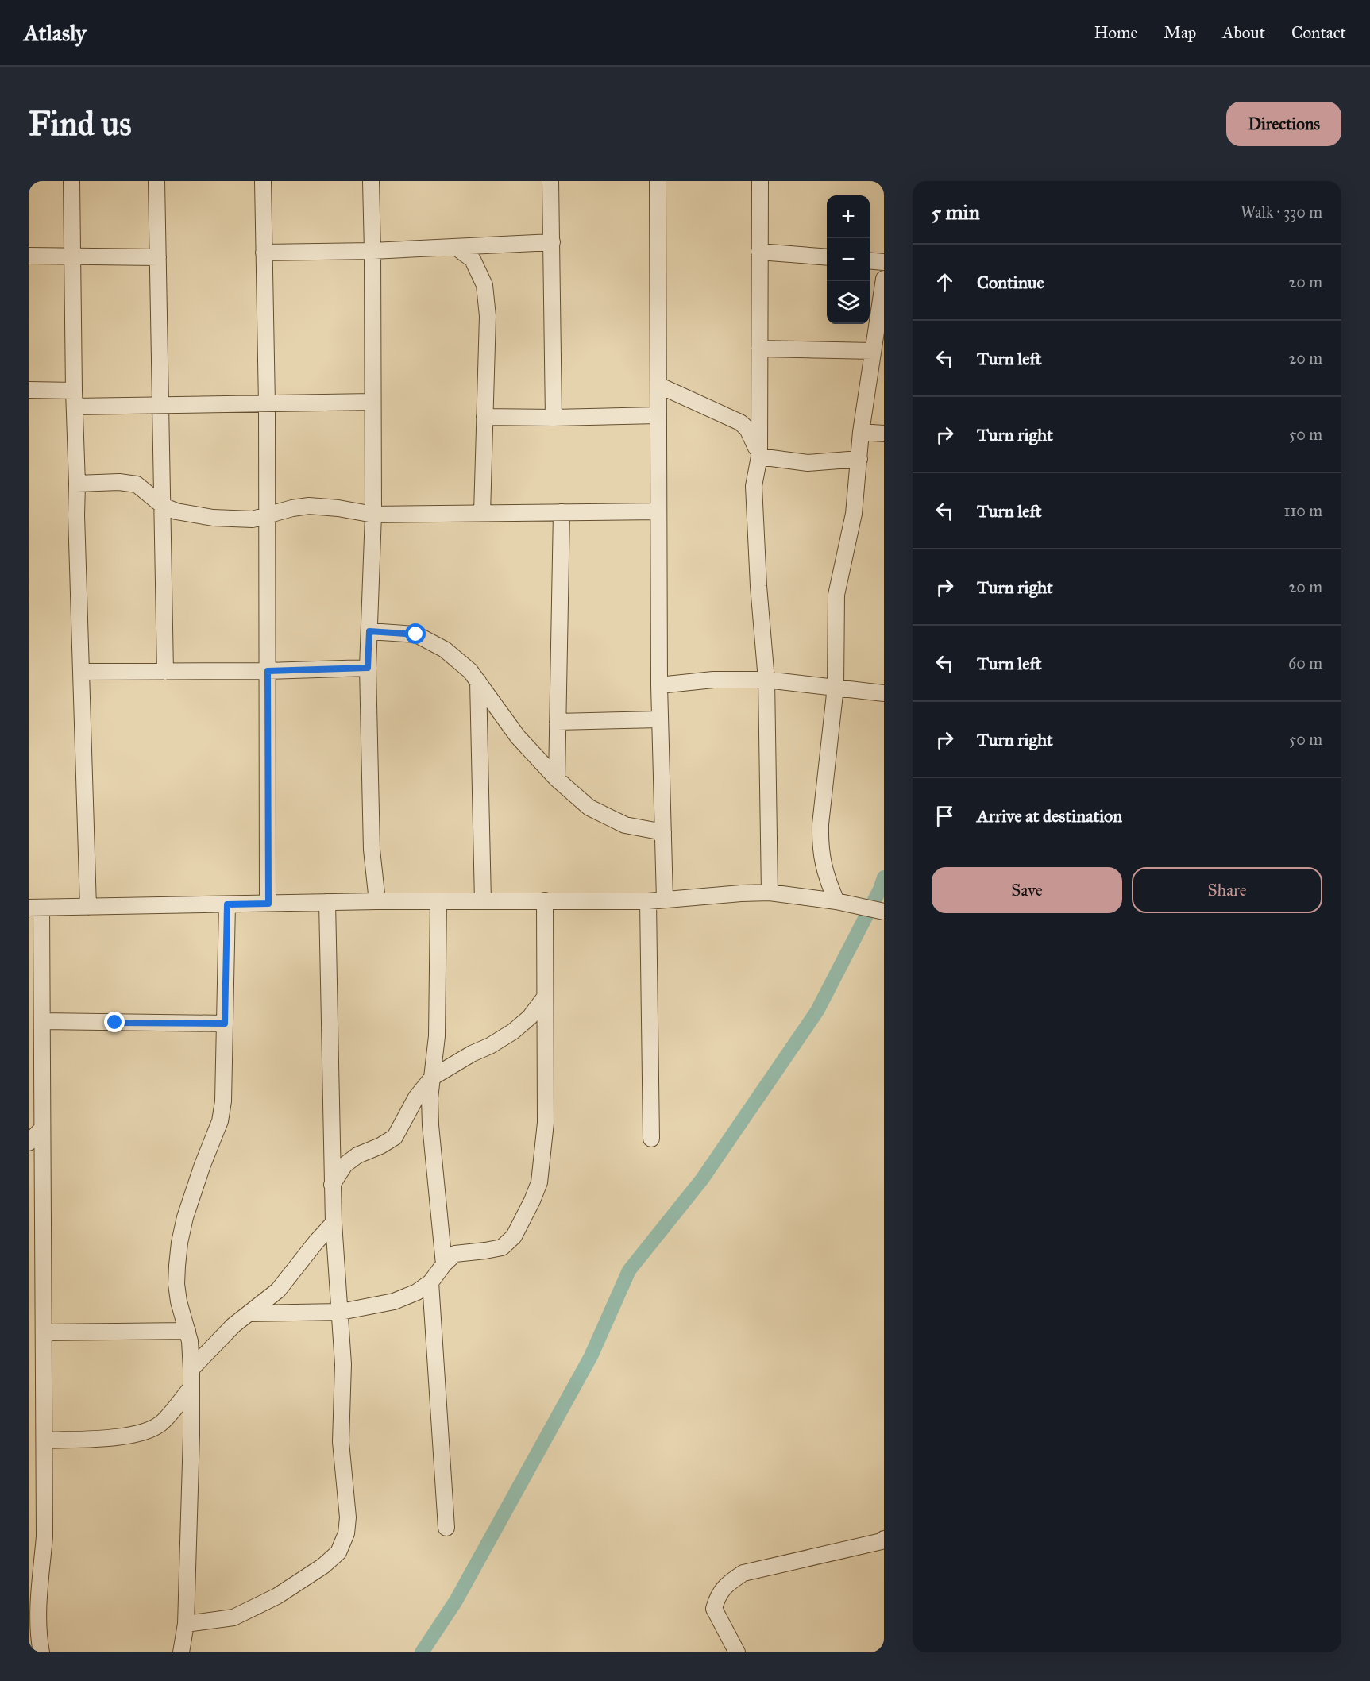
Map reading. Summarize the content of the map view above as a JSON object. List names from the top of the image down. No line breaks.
{"page":{"header":"Atlasly","nav":["Home","Map","About","Contact"],"buttons":["Directions",["Save","Share"]],"title":"Find us","heading":["5 min","Walk · 330 m"],"map_buttons":["+","−"],"list":[["Continue","20 m"],["Turn left","20 m"],["Turn right","50 m"],["Turn left","110 m"],["Turn right","20 m"],["Turn left","60 m"],["Turn right","50 m"],"Arrive at destination"]}}
